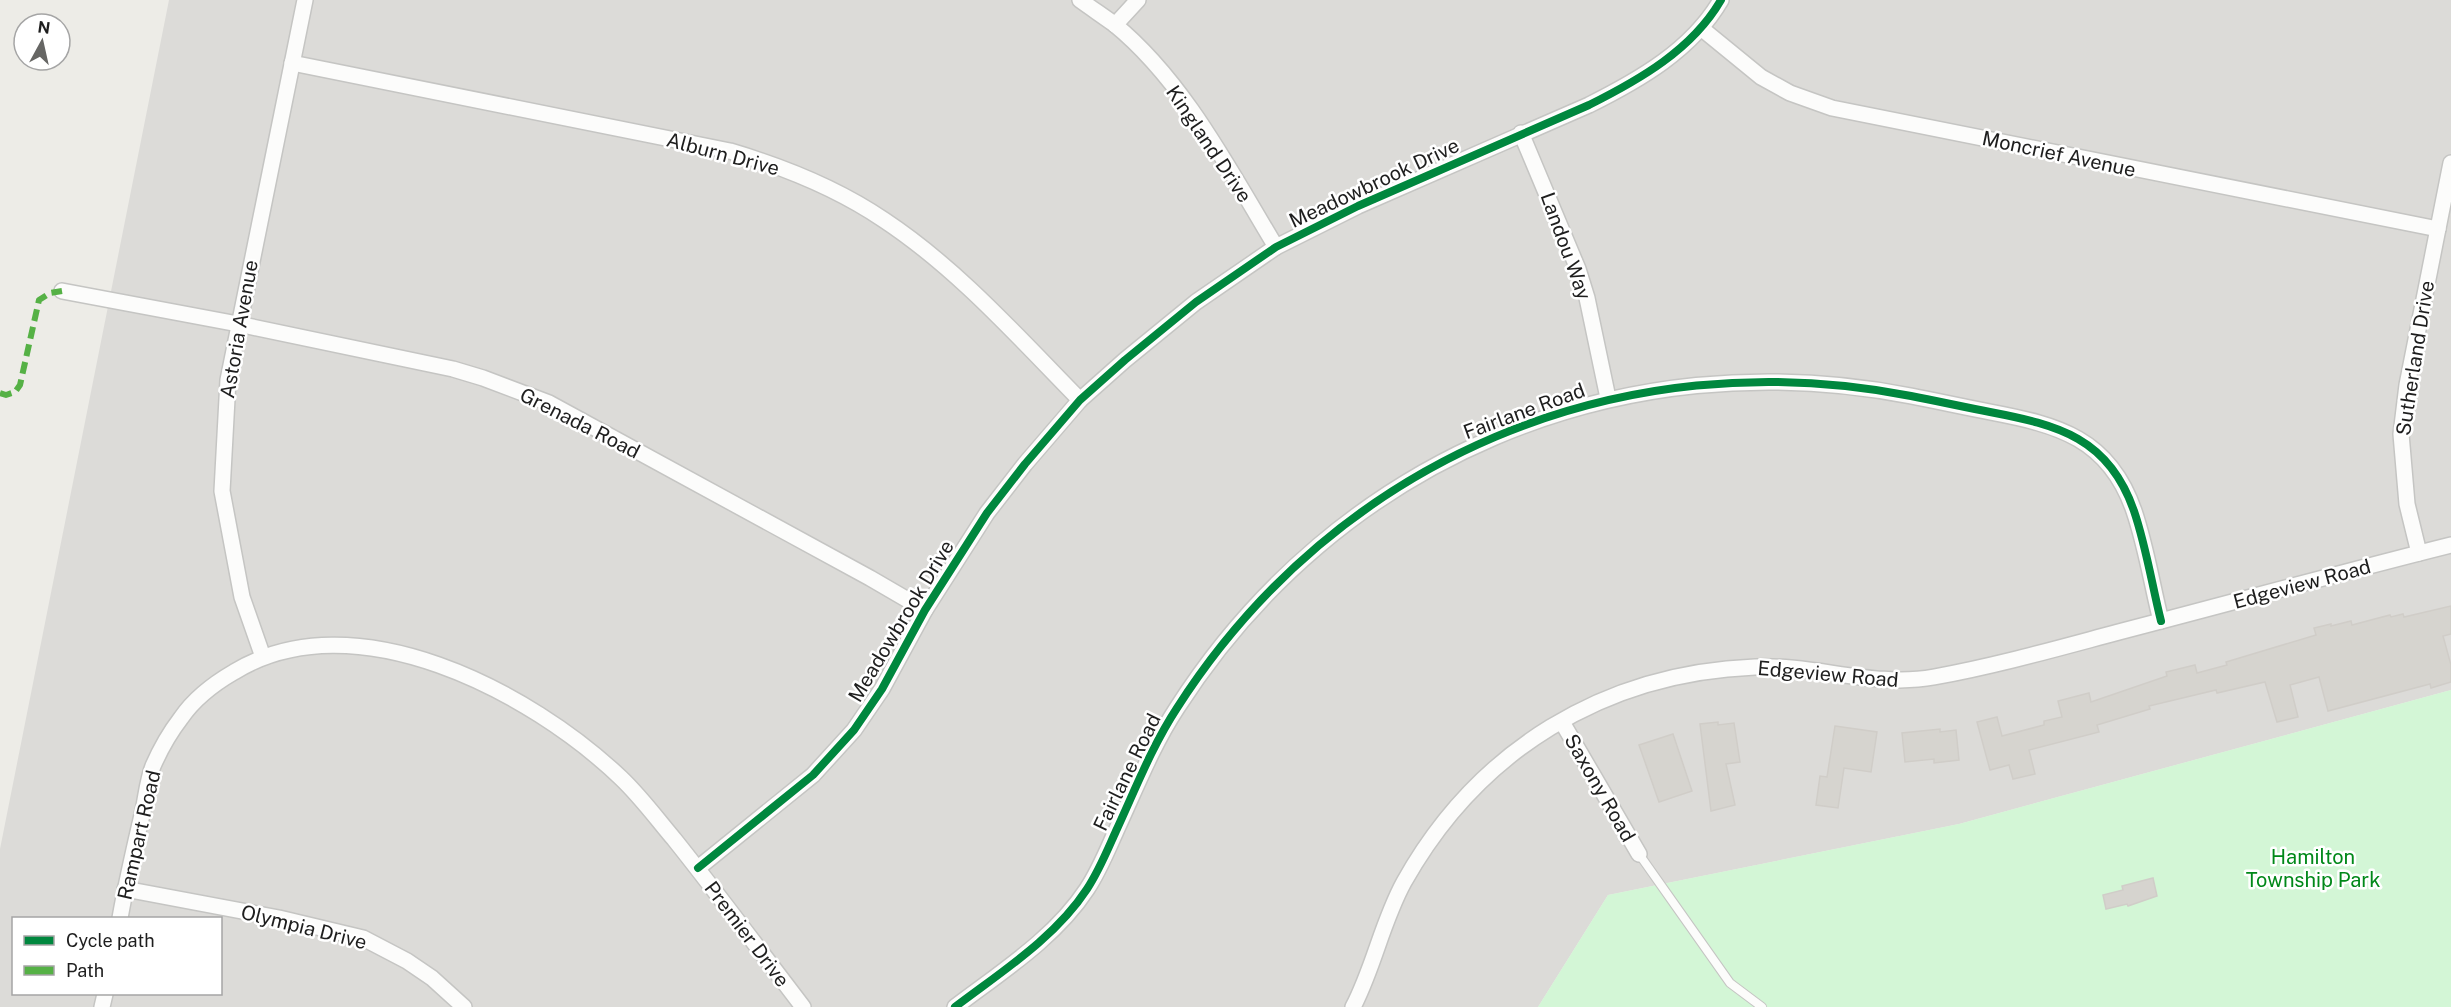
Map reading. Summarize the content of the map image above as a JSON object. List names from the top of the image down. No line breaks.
{"streets":{"street":["Kingland Drive","Alburn Drive","Moncrief Avenue","Meadowbrook Drive","Landou Way","Astoria Avenue","Sutherland Drive","Fairlane Road","Grenada Road","Edgeview Road","Saxony Road","Rampart Road","Olympia Drive","Premier Drive"]},"crossings":[["Kingland Drive","Meadowbrook Drive"],["Alburn Drive","Meadowbrook Drive"],["Alburn Drive","Astoria Avenue"],["Moncrief Avenue","Meadowbrook Drive"],["Moncrief Avenue","Sutherland Drive"],["Meadowbrook Drive","Landou Way"],["Meadowbrook Drive","Grenada Road"],["Meadowbrook Drive","Premier Drive"],["Landou Way","Fairlane Road"],["Astoria Avenue","Grenada Road"],["Astoria Avenue","Rampart Road"],["Astoria Avenue","Premier Drive"],["Sutherland Drive","Edgeview Road"],["Fairlane Road","Edgeview Road"],["Edgeview Road","Saxony Road"],["Rampart Road","Olympia Drive"],["Rampart Road","Premier Drive"]],"parks":["Hamilton Township Park"],"legend":["Cycle path","Path"],"north":"top"}
